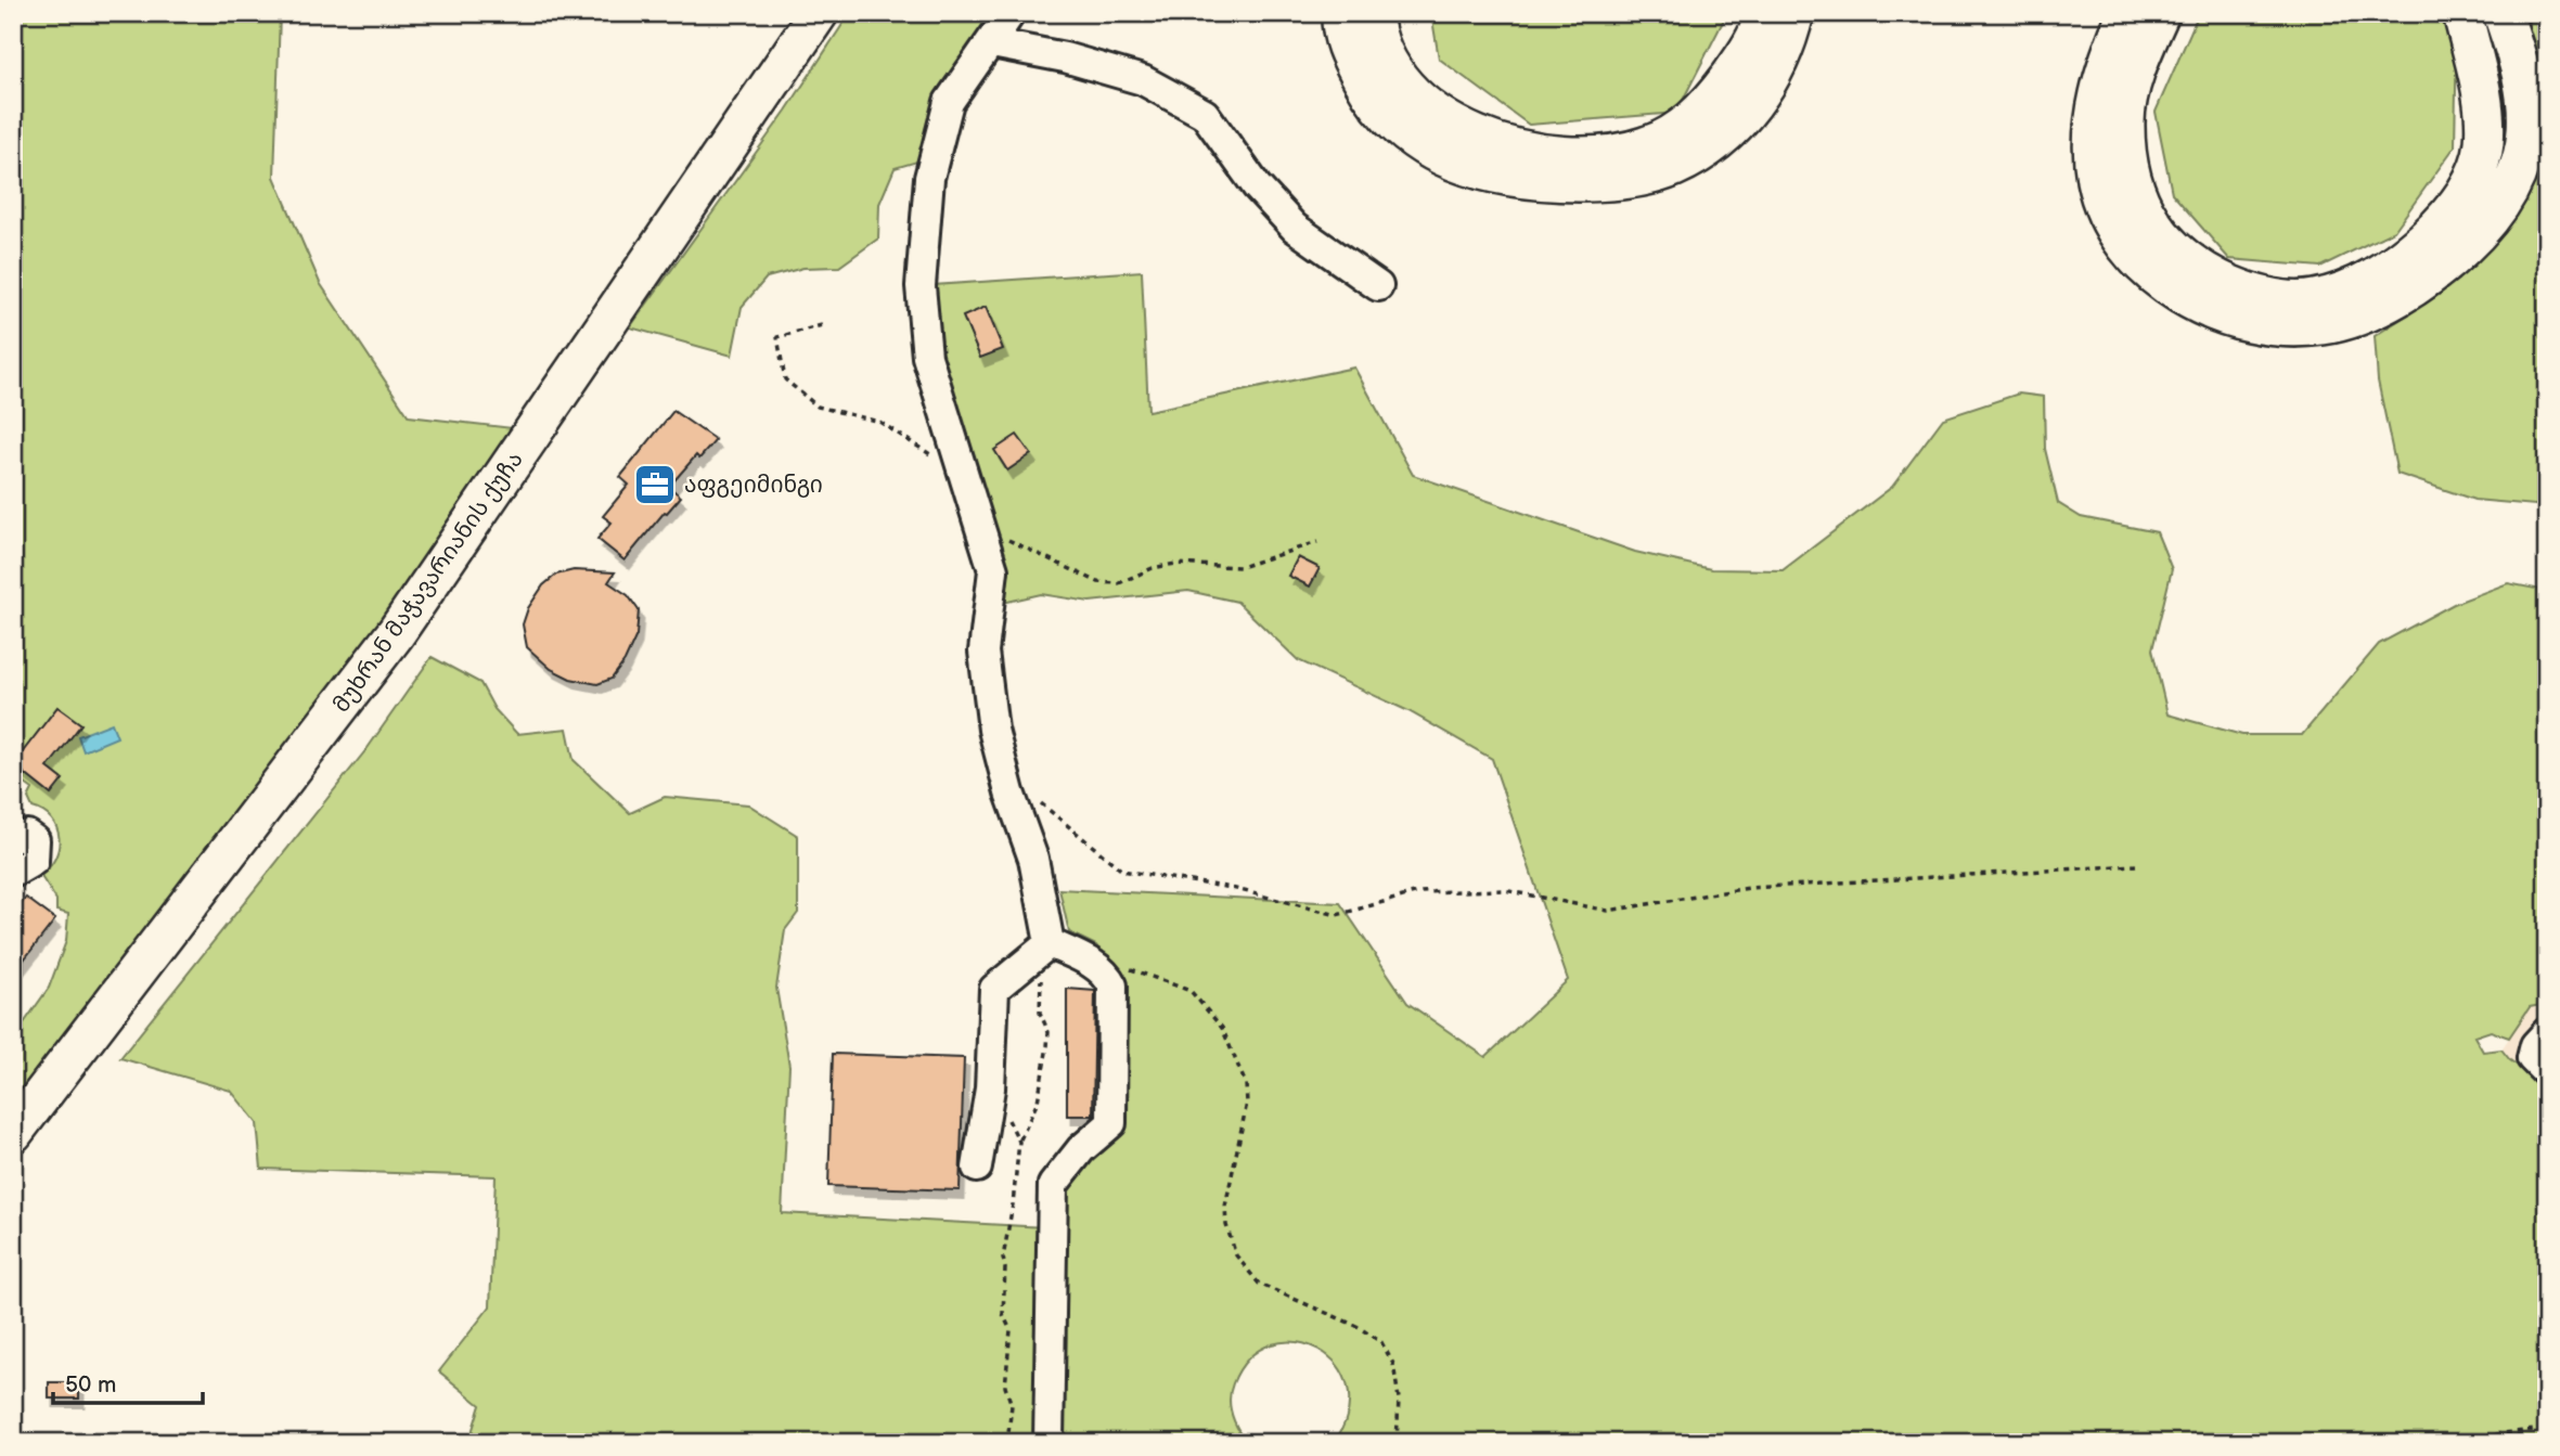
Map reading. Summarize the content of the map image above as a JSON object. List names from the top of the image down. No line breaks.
{"streets":{"main road":["მუხრან მაჭავარიანის ქუჩა"]},"places":{"office":["აფგეიმინგი"]},"scale_bar":"50 m"}
